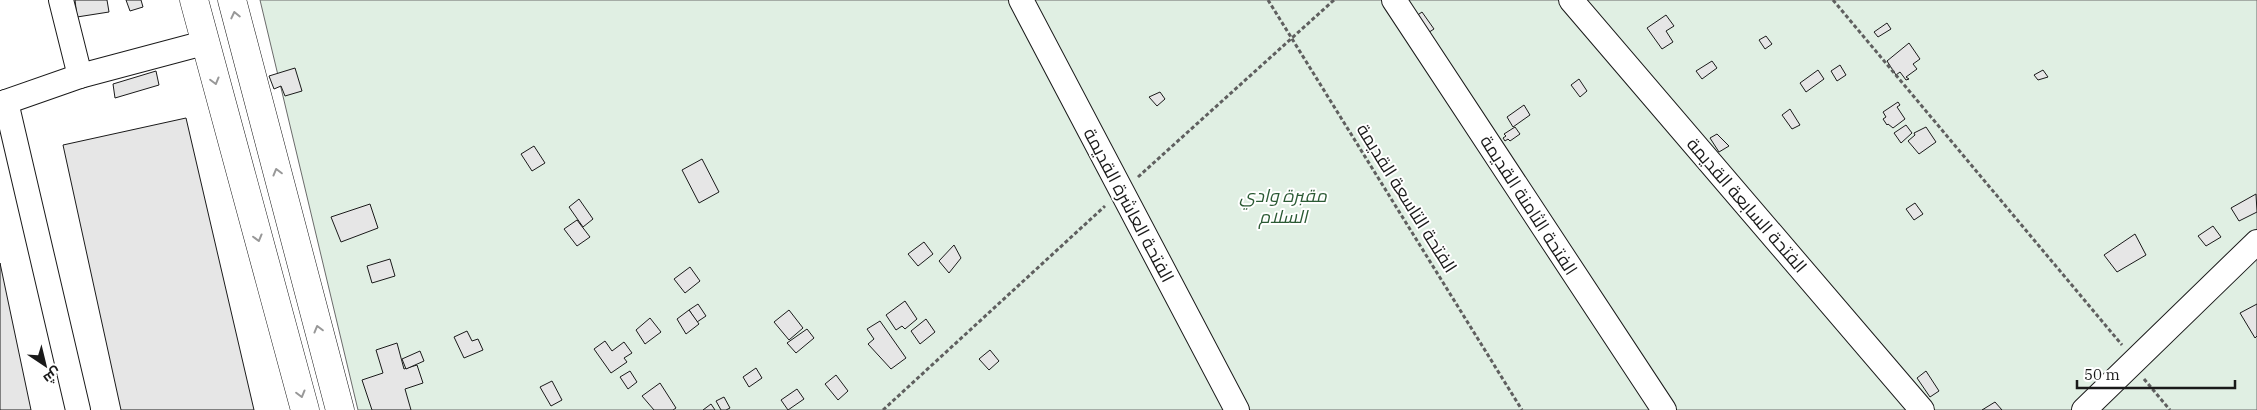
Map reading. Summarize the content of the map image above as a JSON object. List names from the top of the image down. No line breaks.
{"streets":{"street":["الفتحة العاشرة القديمة","الفتحة الثامنة القديمة","الفتحة السابعة القديمة"],"path":["الفتحة التاسعة القديمة"]},"parks":["مقبرة وادي السلام"],"scale_bar":"50 m","north":"bottom right"}
